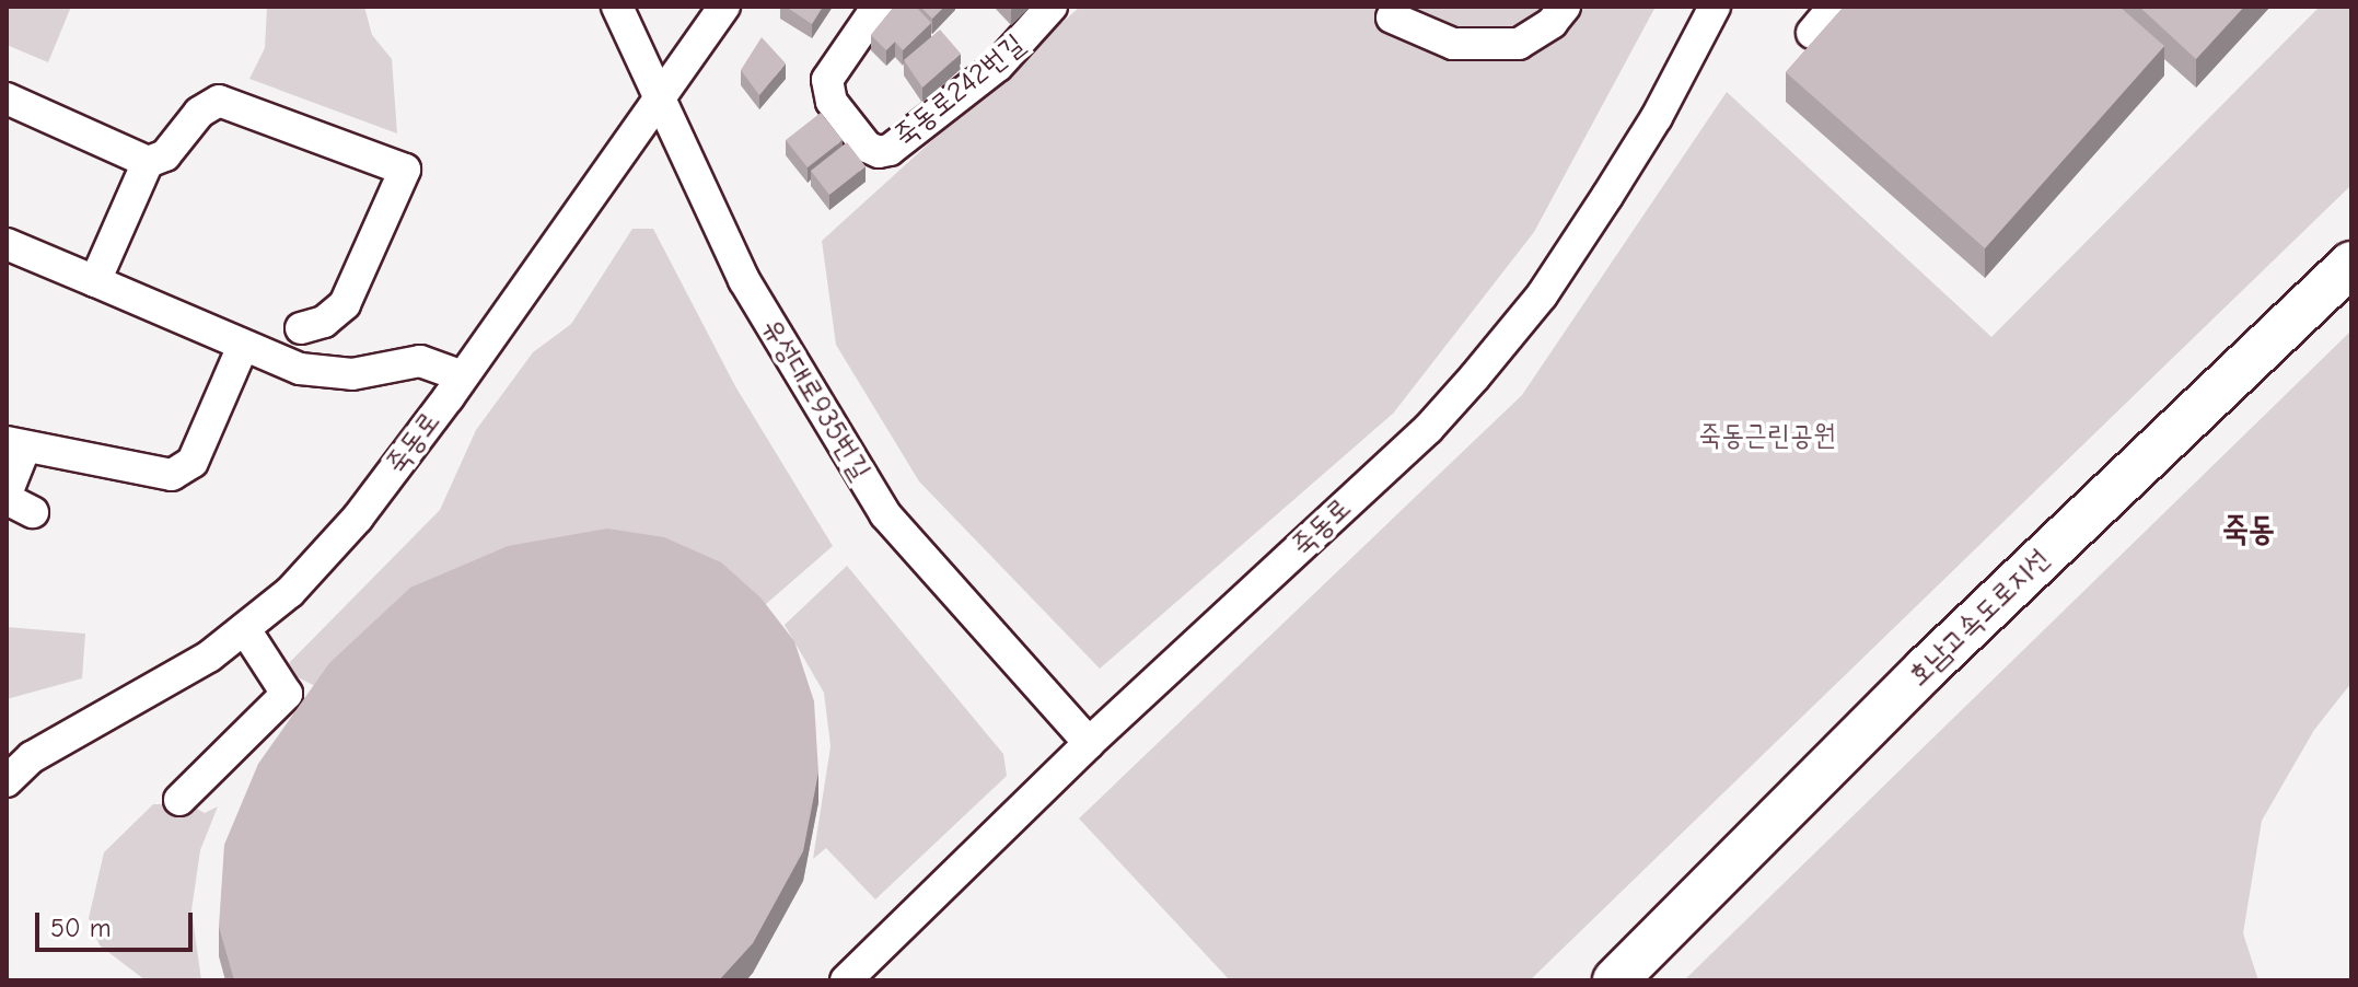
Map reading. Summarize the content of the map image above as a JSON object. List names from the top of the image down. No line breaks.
{"streets":{"highway":["호남고속도로지선"],"street":["죽동로242번길","유성대로935번길","죽동로"]},"crossings":[["유성대로935번길","죽동로"]],"districts":["죽동"],"parks":["죽동근린공원"],"scale_bar":"50 m"}
